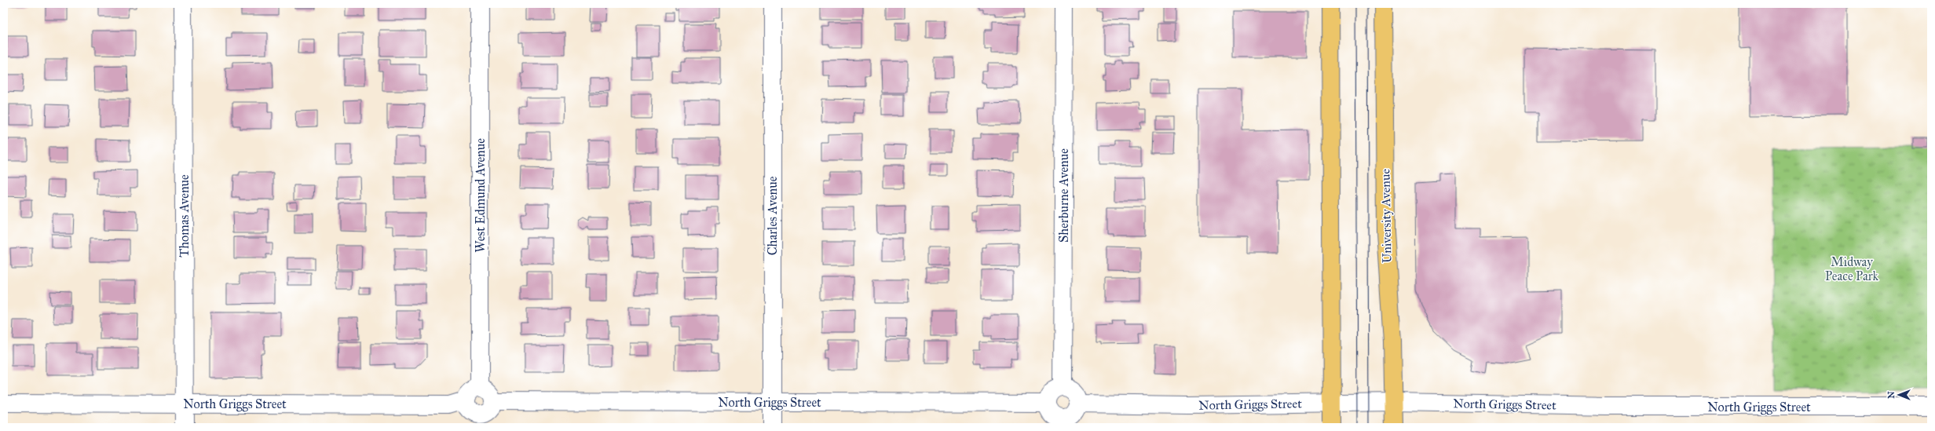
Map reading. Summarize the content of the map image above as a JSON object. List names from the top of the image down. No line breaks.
{"streets":{"main road":["University Avenue"],"street":["West Edmund Avenue","Sherburne Avenue","Thomas Avenue","Charles Avenue","North Griggs Street"]},"crossings":[["West Edmund Avenue","North Griggs Street"],["Sherburne Avenue","North Griggs Street"],["Thomas Avenue","North Griggs Street"],["Charles Avenue","North Griggs Street"],["University Avenue","North Griggs Street"]],"parks":["Midway Peace Park"],"north":"left"}
